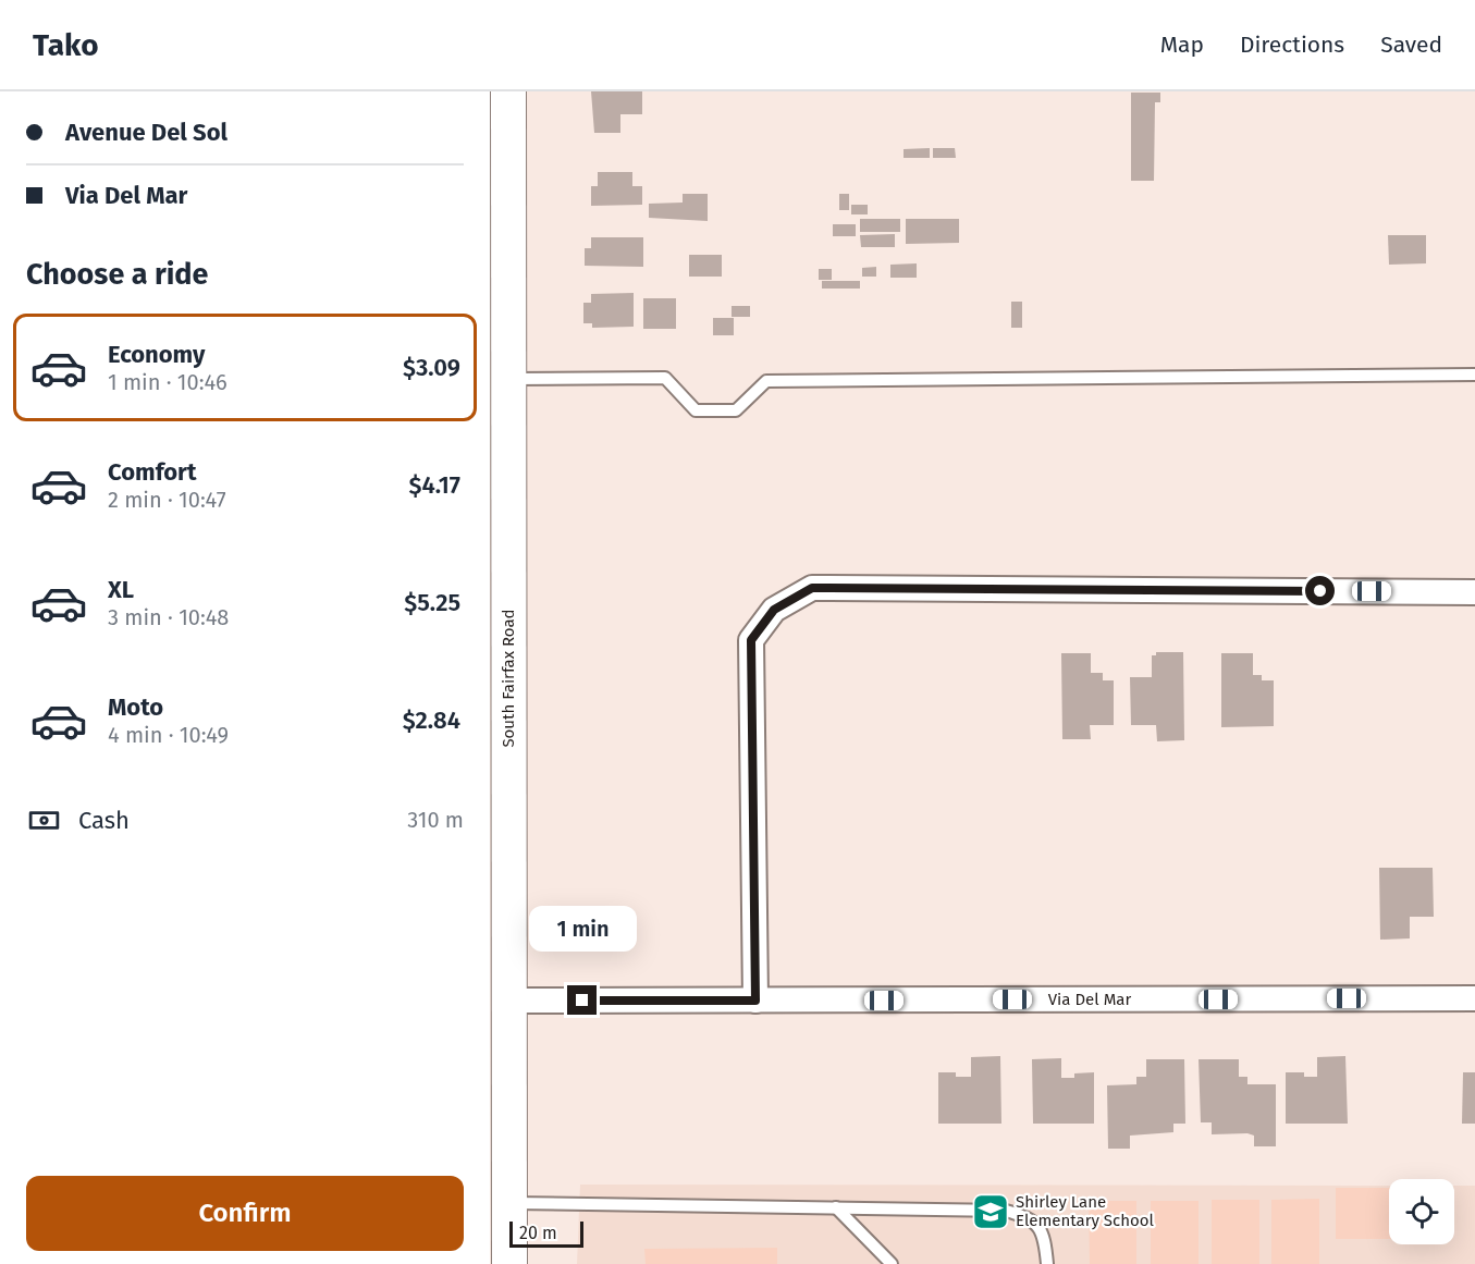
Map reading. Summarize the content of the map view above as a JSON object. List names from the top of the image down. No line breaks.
{"streets":{"street":["South Fairfax Road","Via Del Mar"]},"crossings":[["South Fairfax Road","Via Del Mar"]],"places":{"school or university":["Shirley Lane Elementary School"]},"scale_bar":"20 m","page":{"header":"Tako","nav":["Map","Directions","Saved"],"banner":["Avenue Del Sol","Via Del Mar"],"heading":"Choose a ride","list":[{"name":"Economy","note":"1 min · 10:46","value":"$3.09"},{"name":"Comfort","note":"2 min · 10:47","value":"$4.17"},{"name":"XL","note":"3 min · 10:48","value":"$5.25"},{"name":"Moto","note":"4 min · 10:49","value":"$2.84"}],"pay":["Cash","310 m"],"bubble":"1 min","buttons":"Confirm","scale":"20 m"}}
